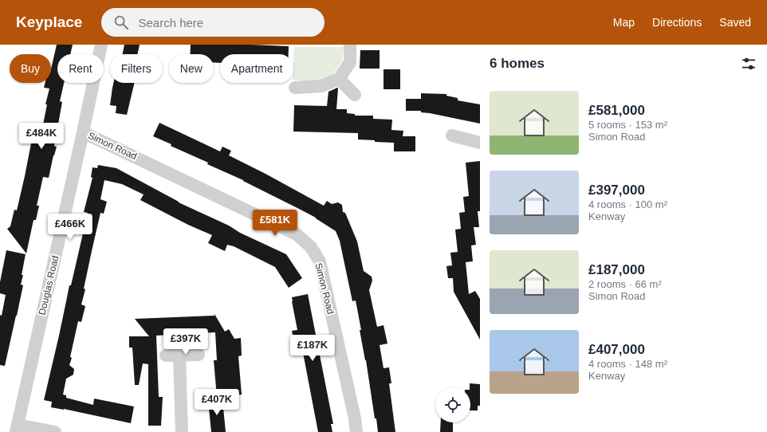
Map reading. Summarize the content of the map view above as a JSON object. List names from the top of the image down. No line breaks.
{"streets":{"street":["Simon Road","Douglas Road"]},"crossings":[["Simon Road","Douglas Road"]],"page":{"header":"Keyplace","search":"Search here","nav":["Map","Directions","Saved"],"heading":"6 homes","chip":["Buy","Rent","Filters","New","Apartment"],"list":[{"name":"£581,000","note":"5 rooms · 153 m² · Simon Road"},{"name":"£397,000","note":"4 rooms · 100 m² · Kenway"},{"name":"£187,000","note":"2 rooms · 66 m² · Simon Road"},{"name":"£407,000","note":"4 rooms · 148 m² · Kenway"}],"price":["£484K","£581K","£466K","£397K","£187K","£407K"]}}
